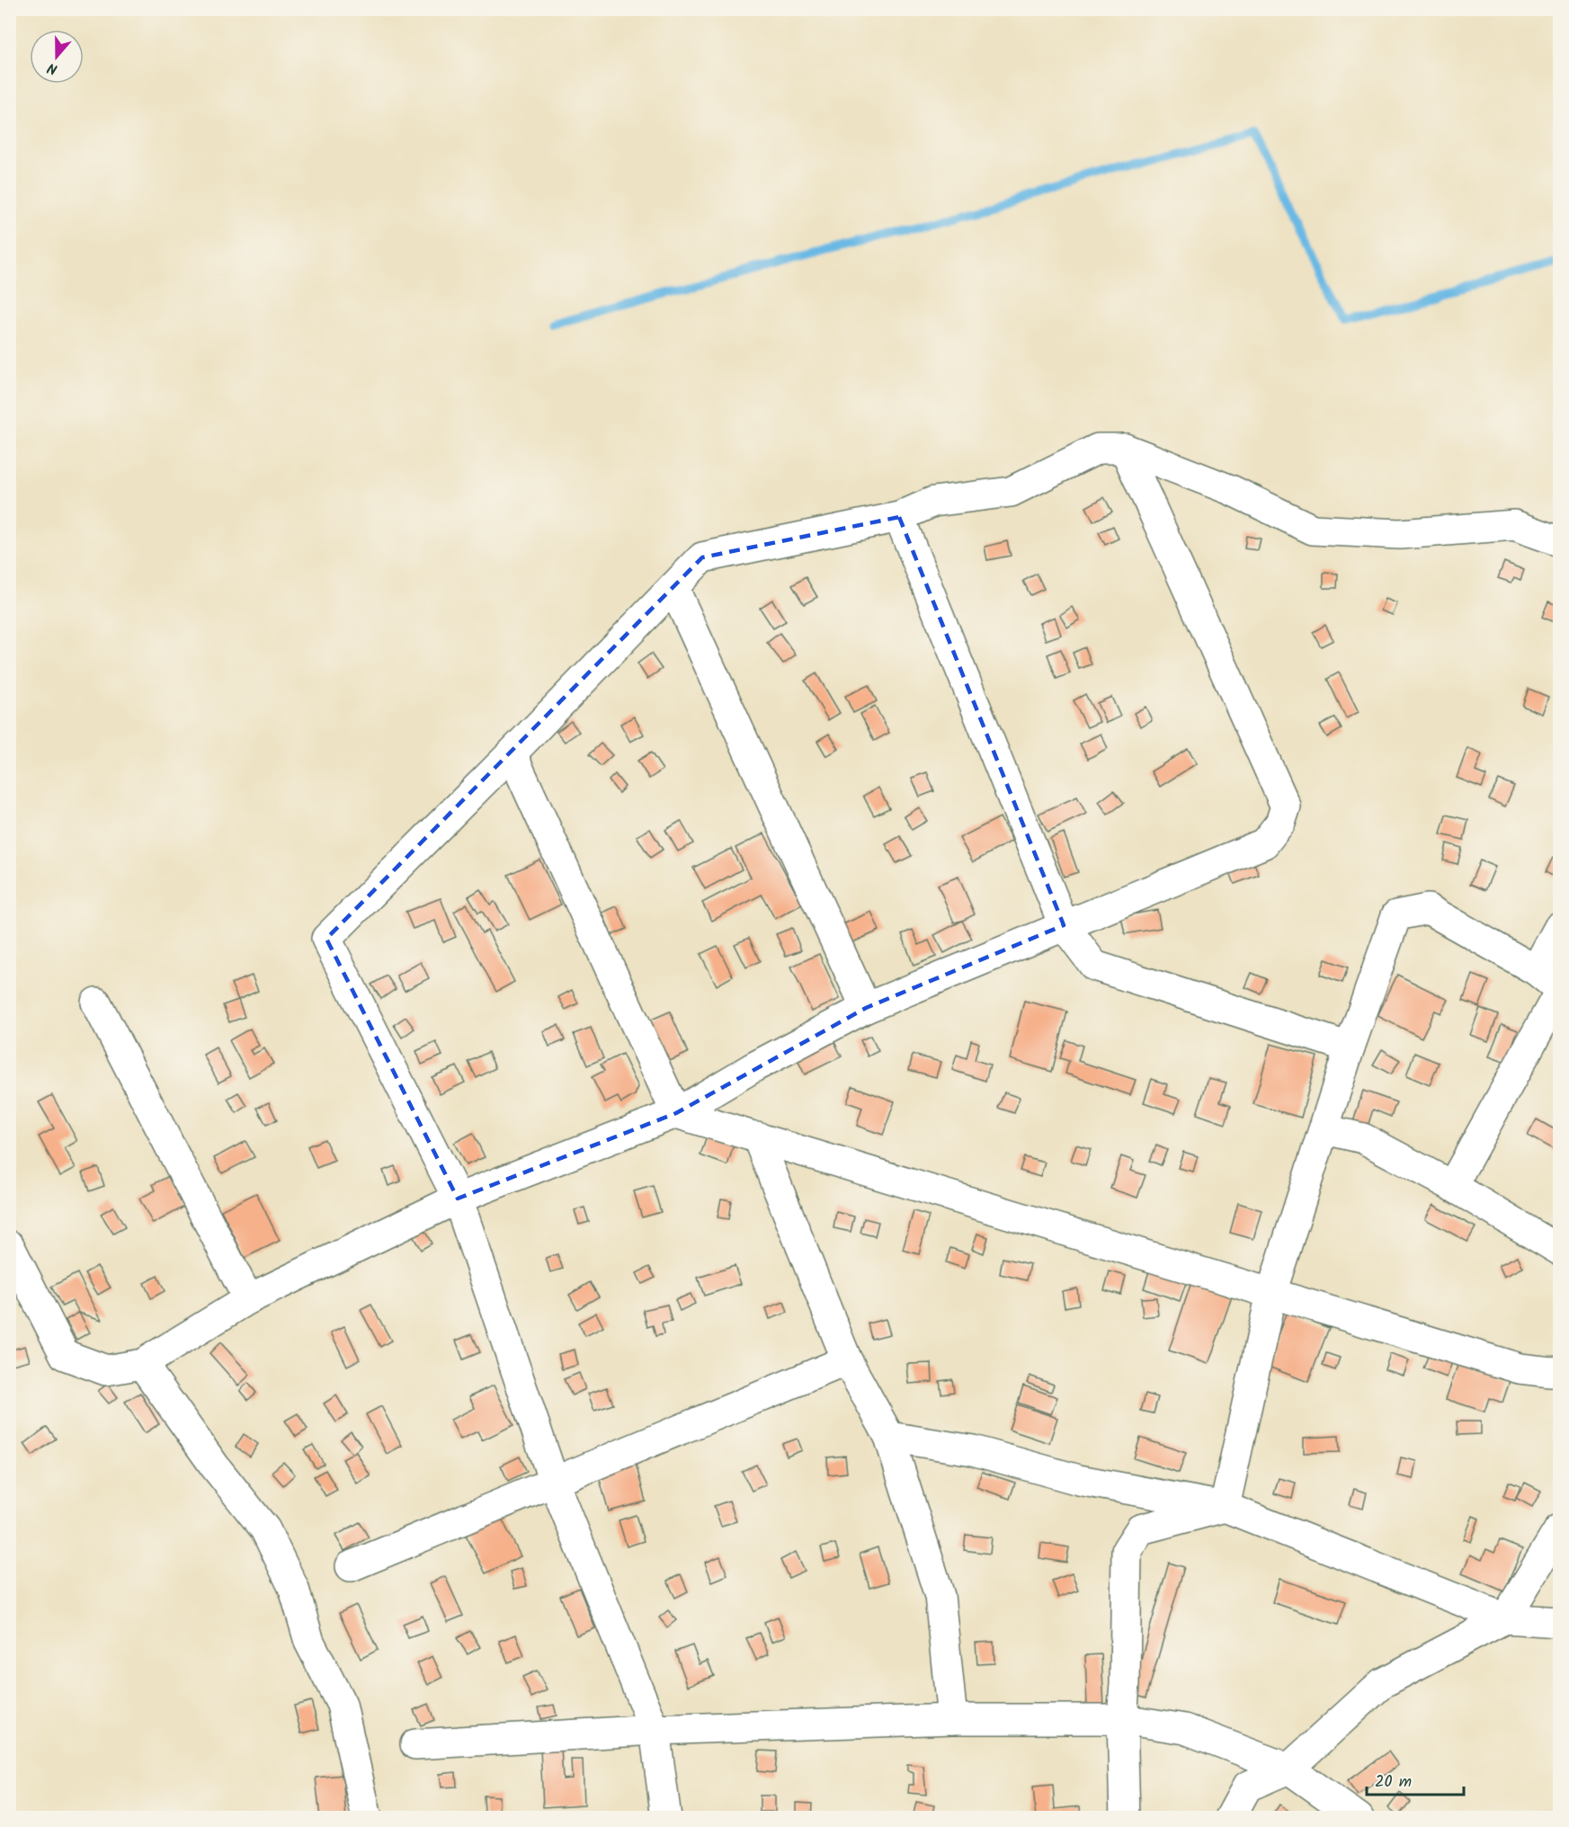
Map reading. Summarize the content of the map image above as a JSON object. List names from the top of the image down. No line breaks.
{"scale_bar":"20 m","north":"bottom"}
